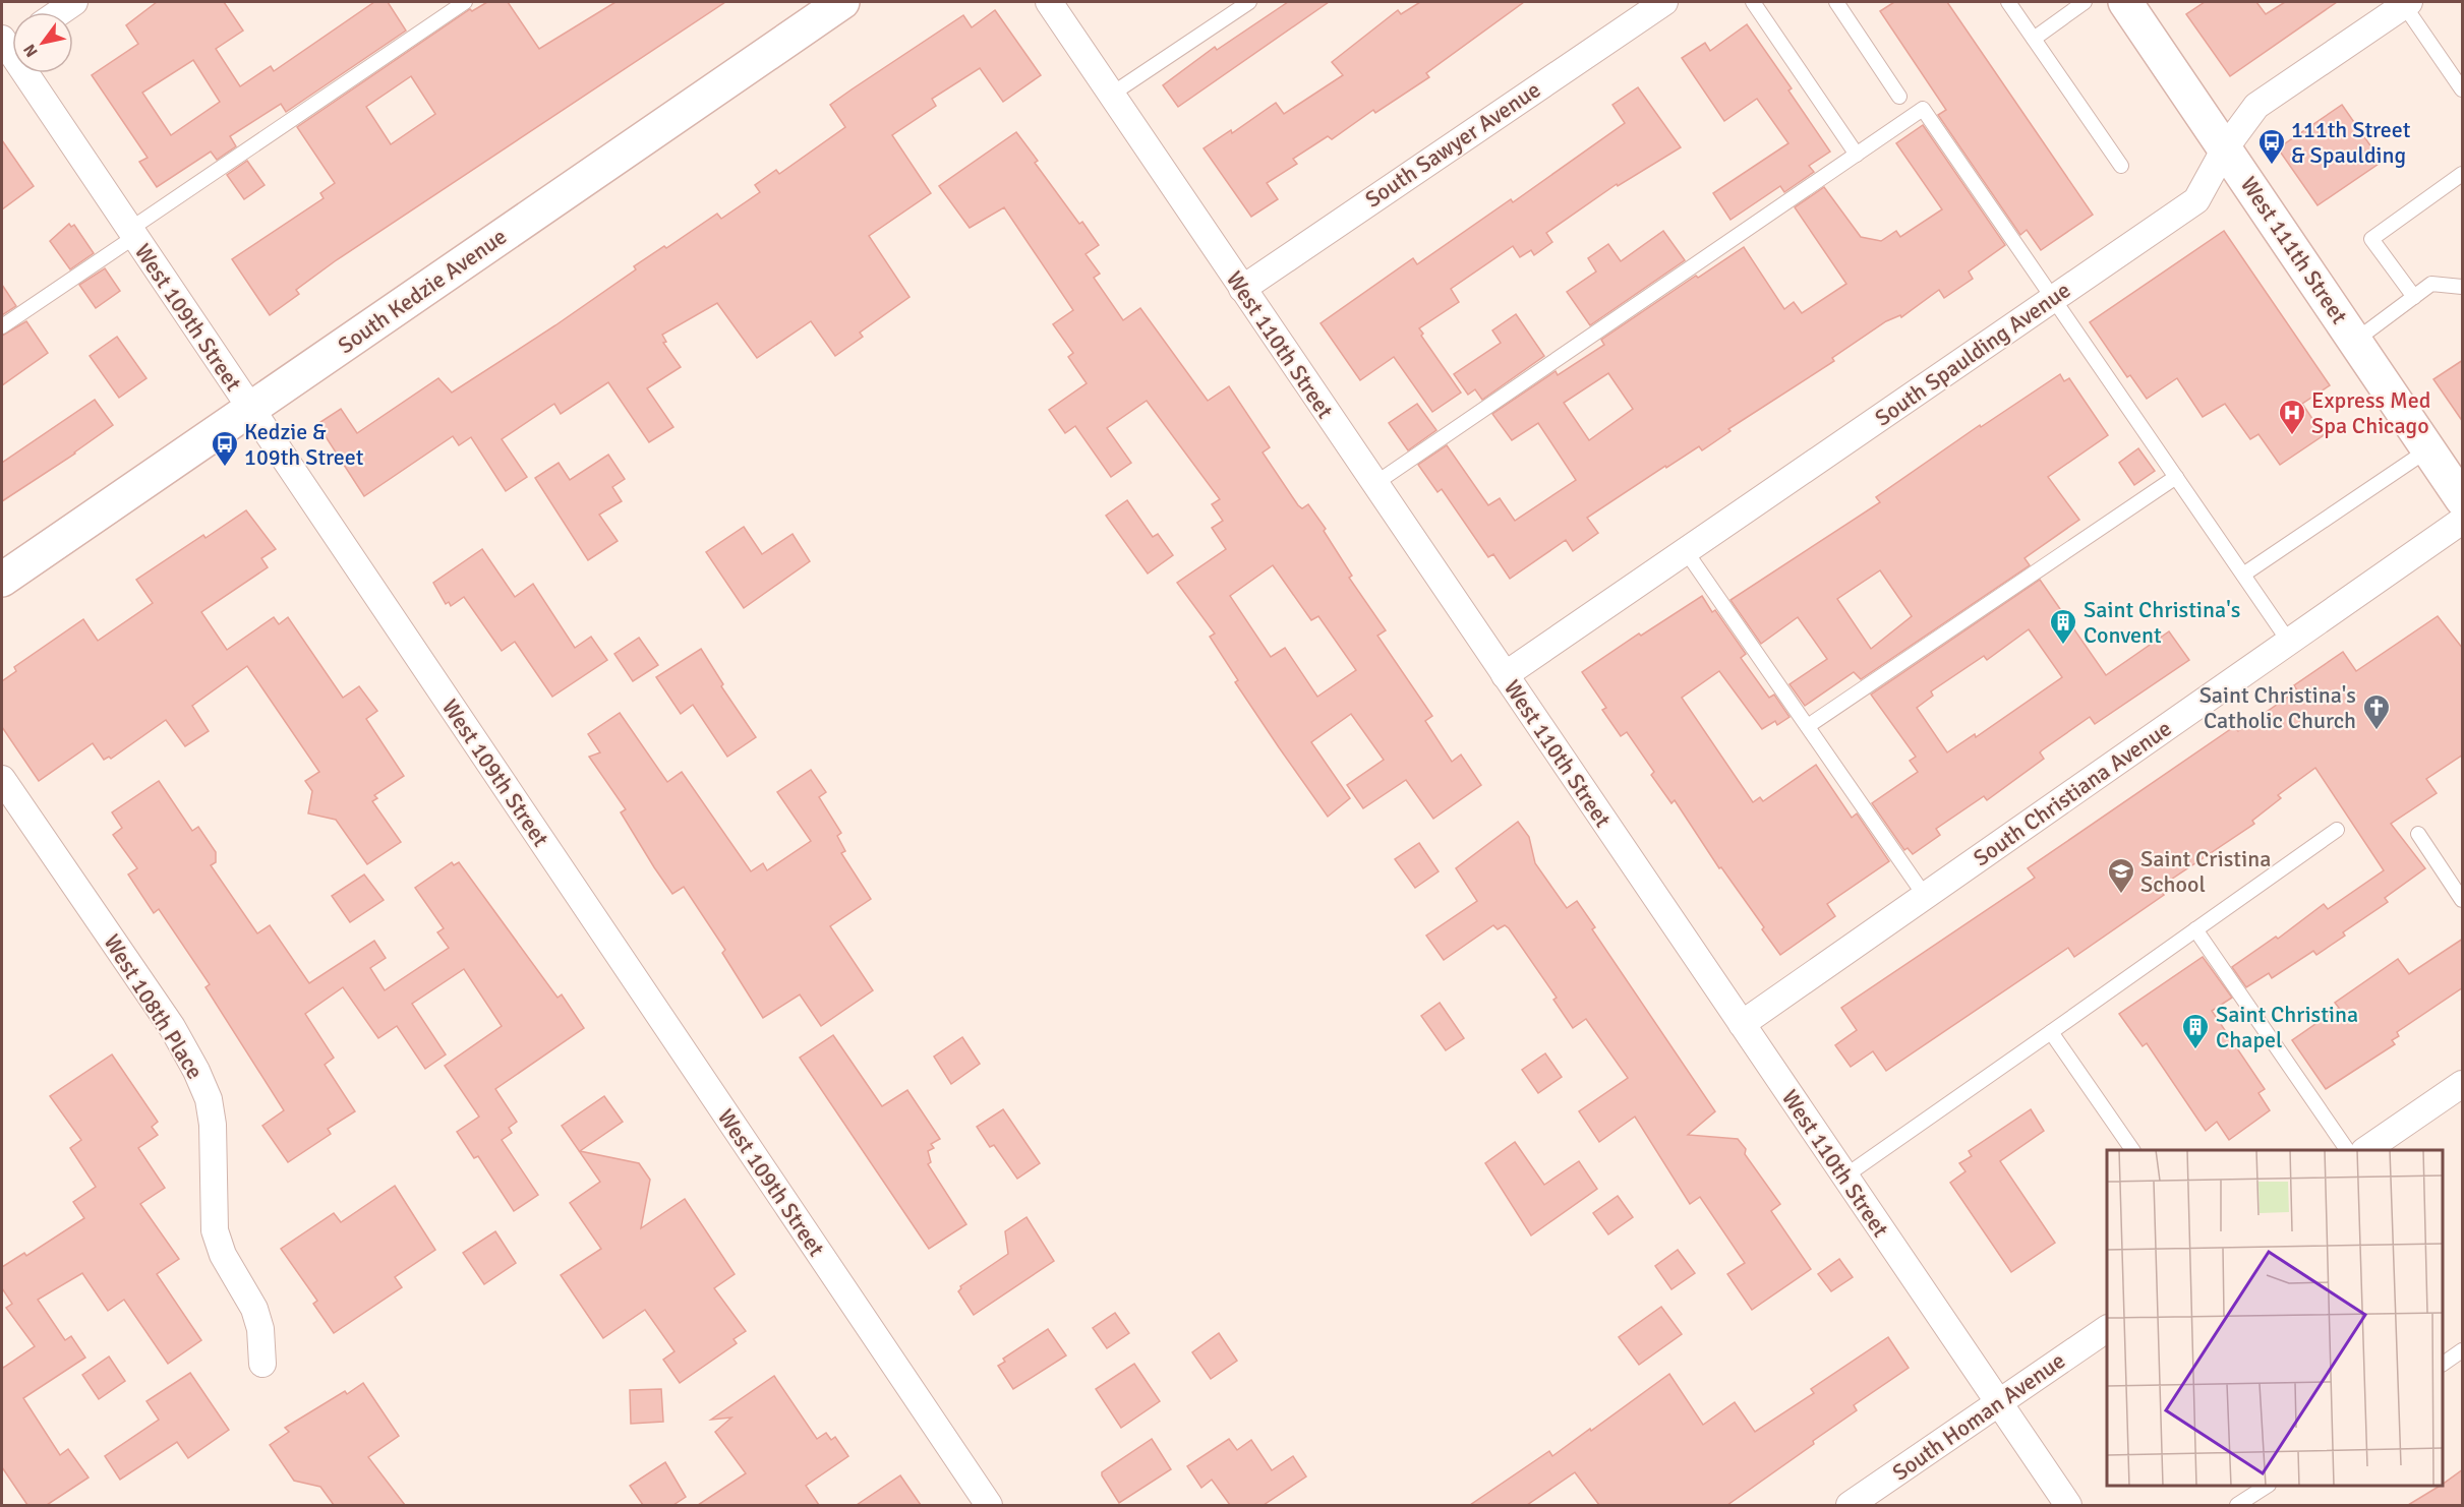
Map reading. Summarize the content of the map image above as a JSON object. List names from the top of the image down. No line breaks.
{"streets":{"main road":["West 111th Street","South Kedzie Avenue"],"street":["South Sawyer Avenue","West 109th Street","West 110th Street","South Spaulding Avenue","South Christiana Avenue","West 108th Place","South Homan Avenue"]},"crossings":[["South Sawyer Avenue","West 110th Street"],["West 111th Street","South Spaulding Avenue"],["South Kedzie Avenue","West 109th Street"],["West 110th Street","South Spaulding Avenue"],["West 110th Street","South Christiana Avenue"],["West 110th Street","South Homan Avenue"]],"places":{"bus stop":["111th Street & Spaulding","Kedzie & 109th Street"],"hospital":["Express Med Spa Chicago"],"building":["Saint Christina's Convent","Saint Christina Chapel"],"church":["Saint Christina's Catholic Church"],"school or university":["Saint Cristina School"]},"north":"bottom left"}
